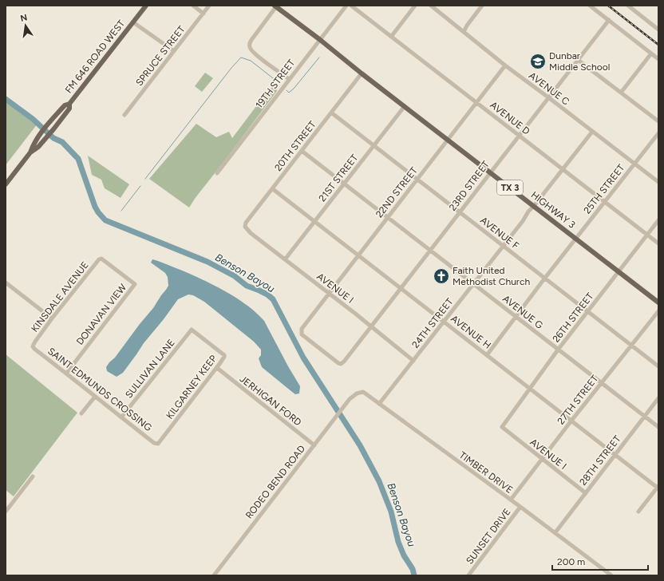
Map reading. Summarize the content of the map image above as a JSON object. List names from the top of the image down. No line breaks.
{"streets":{"main road":["FM 646 ROAD WEST","TX 3","HIGHWAY 3"],"street":["SPRUCE STREET","19TH STREET","AVENUE C","AVENUE D","20TH STREET","21ST STREET","23RD STREET","25TH STREET","22ND STREET","AVENUE F","AVENUE I","KINSDALE AVENUE","AVENUE G","DONAVAN VIEW","26TH STREET","24TH STREET","AVENUE H","SULLIVAN LANE","KILGARNEY KEEP","SAINT EDMUNDS CROSSING","27TH STREET","JERHIGAN FORD","28TH STREET","TIMBER DRIVE","RODEO BEND ROAD","SUNSET DRIVE"]},"crossings":[["19TH STREET","TX 3"],["AVENUE C","23RD STREET"],["AVENUE C","25TH STREET"],["AVENUE C","22ND STREET"],["AVENUE C","24TH STREET"],["AVENUE D","23RD STREET"],["AVENUE D","25TH STREET"],["AVENUE D","22ND STREET"],["AVENUE D","26TH STREET"],["AVENUE D","24TH STREET"],["20TH STREET","TX 3"],["20TH STREET","HIGHWAY 3"],["20TH STREET","AVENUE F"],["20TH STREET","AVENUE I"],["20TH STREET","AVENUE G"],["20TH STREET","AVENUE H"],["21ST STREET","HIGHWAY 3"],["21ST STREET","AVENUE F"],["21ST STREET","AVENUE I"],["21ST STREET","AVENUE G"],["21ST STREET","AVENUE H"],["23RD STREET","22ND STREET"],["23RD STREET","HIGHWAY 3"],["23RD STREET","AVENUE F"],["23RD STREET","AVENUE I"],["23RD STREET","AVENUE G"],["23RD STREET","AVENUE H"],["TX 3","HIGHWAY 3"],["25TH STREET","HIGHWAY 3"],["25TH STREET","AVENUE F"],["25TH STREET","AVENUE G"],["25TH STREET","AVENUE H"],["22ND STREET","HIGHWAY 3"],["22ND STREET","AVENUE F"],["22ND STREET","AVENUE I"],["22ND STREET","AVENUE G"],["22ND STREET","AVENUE H"],["HIGHWAY 3","26TH STREET"],["HIGHWAY 3","24TH STREET"],["AVENUE F","26TH STREET"],["AVENUE F","24TH STREET"],["AVENUE F","27TH STREET"],["AVENUE I","26TH STREET"],["AVENUE I","24TH STREET"],["AVENUE I","27TH STREET"],["AVENUE I","28TH STREET"],["KINSDALE AVENUE","DONAVAN VIEW"],["KINSDALE AVENUE","SAINT EDMUNDS CROSSING"],["AVENUE G","26TH STREET"],["AVENUE G","24TH STREET"],["AVENUE G","27TH STREET"],["AVENUE G","28TH STREET"],["DONAVAN VIEW","SAINT EDMUNDS CROSSING"],["26TH STREET","AVENUE H"],["24TH STREET","AVENUE H"],["24TH STREET","TIMBER DRIVE"],["AVENUE H","27TH STREET"],["AVENUE H","28TH STREET"],["SULLIVAN LANE","KILGARNEY KEEP"],["SULLIVAN LANE","SAINT EDMUNDS CROSSING"],["KILGARNEY KEEP","SAINT EDMUNDS CROSSING"],["KILGARNEY KEEP","JERHIGAN FORD"],["27TH STREET","TIMBER DRIVE"],["JERHIGAN FORD","RODEO BEND ROAD"],["28TH STREET","TIMBER DRIVE"],["TIMBER DRIVE","RODEO BEND ROAD"],["TIMBER DRIVE","SUNSET DRIVE"]],"water":["Benson Bayou"],"places":{"school or university":["Dunbar Middle School"],"church":["Faith United Methodist Church"]},"scale_bar":"200 m","north":"top"}
